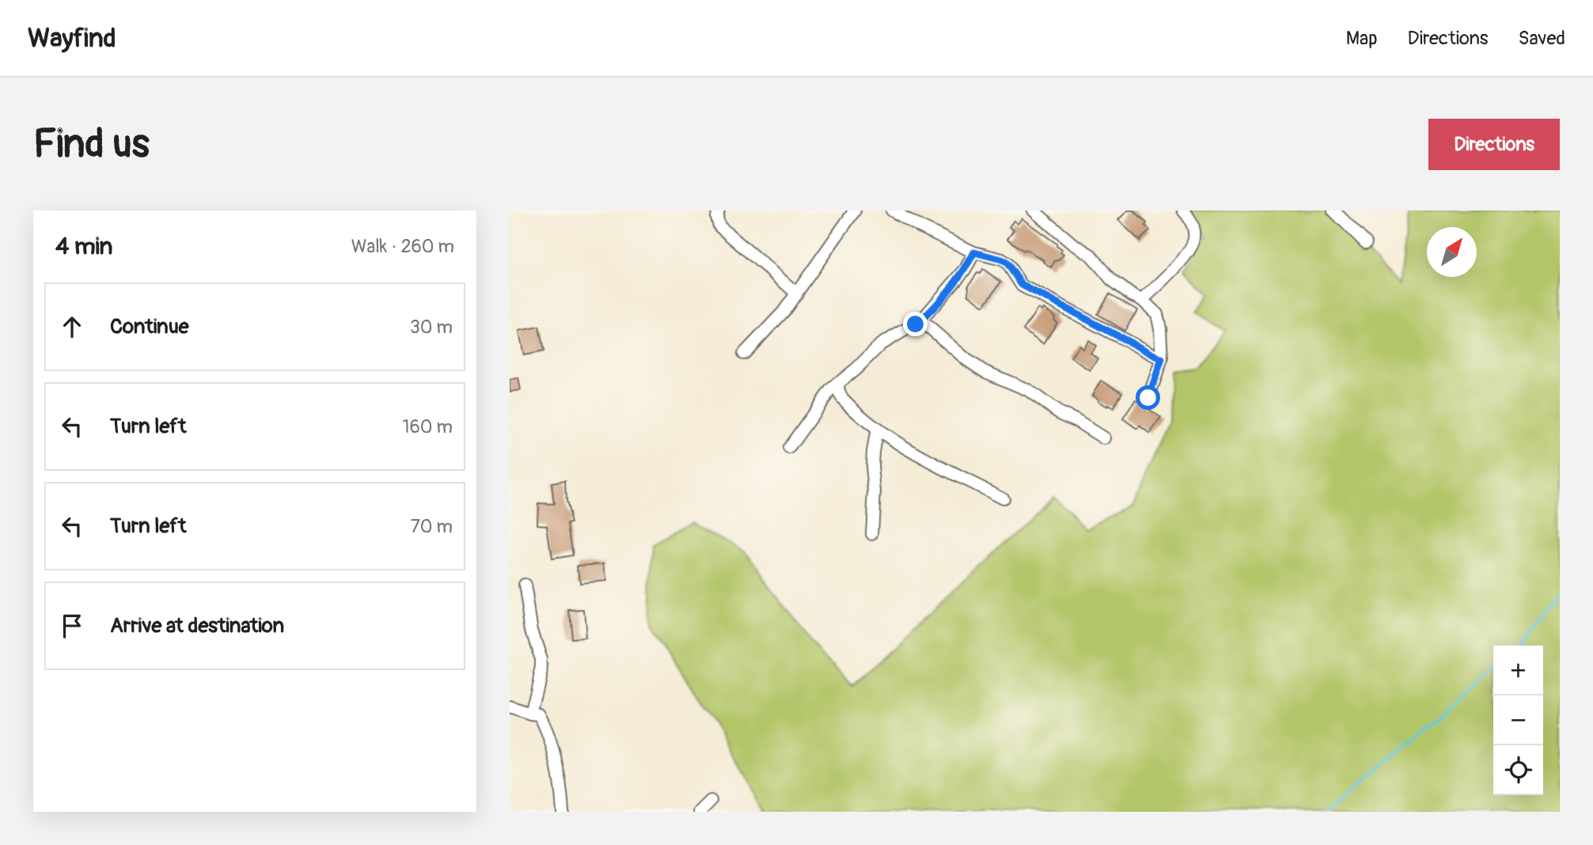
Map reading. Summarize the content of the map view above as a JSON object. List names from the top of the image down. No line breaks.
{"north":"top right","page":{"header":"Wayfind","nav":["Map","Directions","Saved"],"buttons":"Directions","title":"Find us","heading":["4 min","Walk · 260 m"],"list":[["Continue","30 m"],["Turn left","160 m"],["Turn left","70 m"],"Arrive at destination"],"map_buttons":["+","−"]}}
